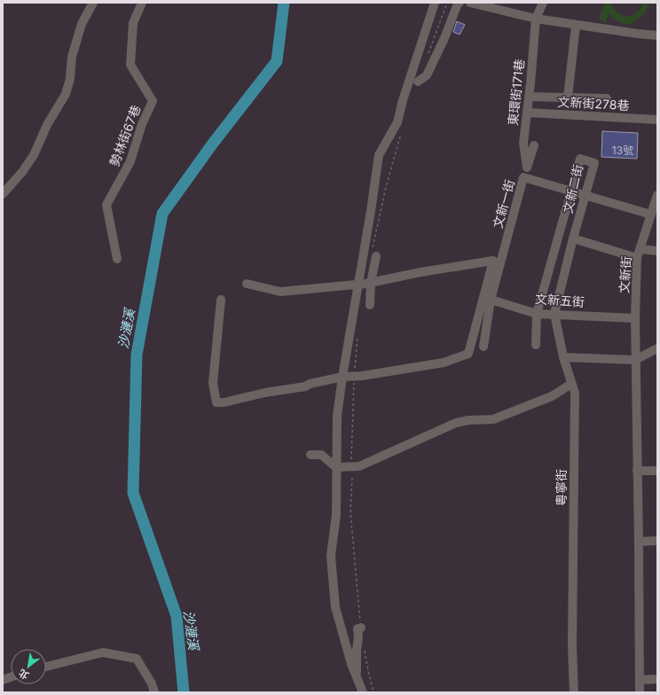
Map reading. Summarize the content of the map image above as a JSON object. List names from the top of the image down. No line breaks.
{"streets":{"street":["東環街171巷","文新街278巷","勢林街67巷","文新二街","文新一街","文新街","文新五街","粵寧街"]},"crossings":[["東環街171巷","文新街278巷"],["文新二街","文新一街"],["文新二街","文新五街"],["文新二街","粵寧街"],["文新一街","文新街"],["文新一街","文新五街"],["文新街","文新五街"]],"water":["沙漣溪"],"house_numbers":["13號"],"north":"bottom left"}
